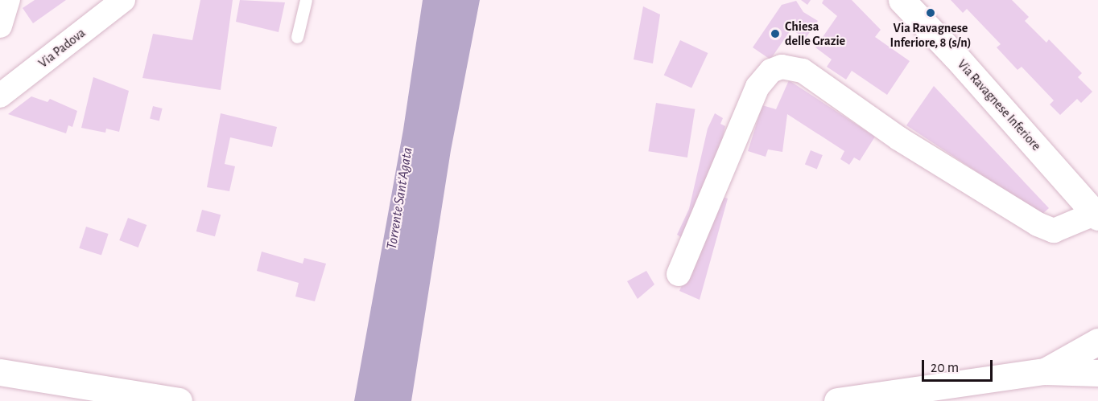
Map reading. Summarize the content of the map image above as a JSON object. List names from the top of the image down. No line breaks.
{"streets":{"main road":["Via Ravagnese Inferiore"],"street":["Via Padova"]},"water":["Torrente Sant'Agata"],"places":["Via Ravagnese Inferiore, 8 (s/n)","Chiesa delle Grazie"],"scale_bar":"20 m"}
